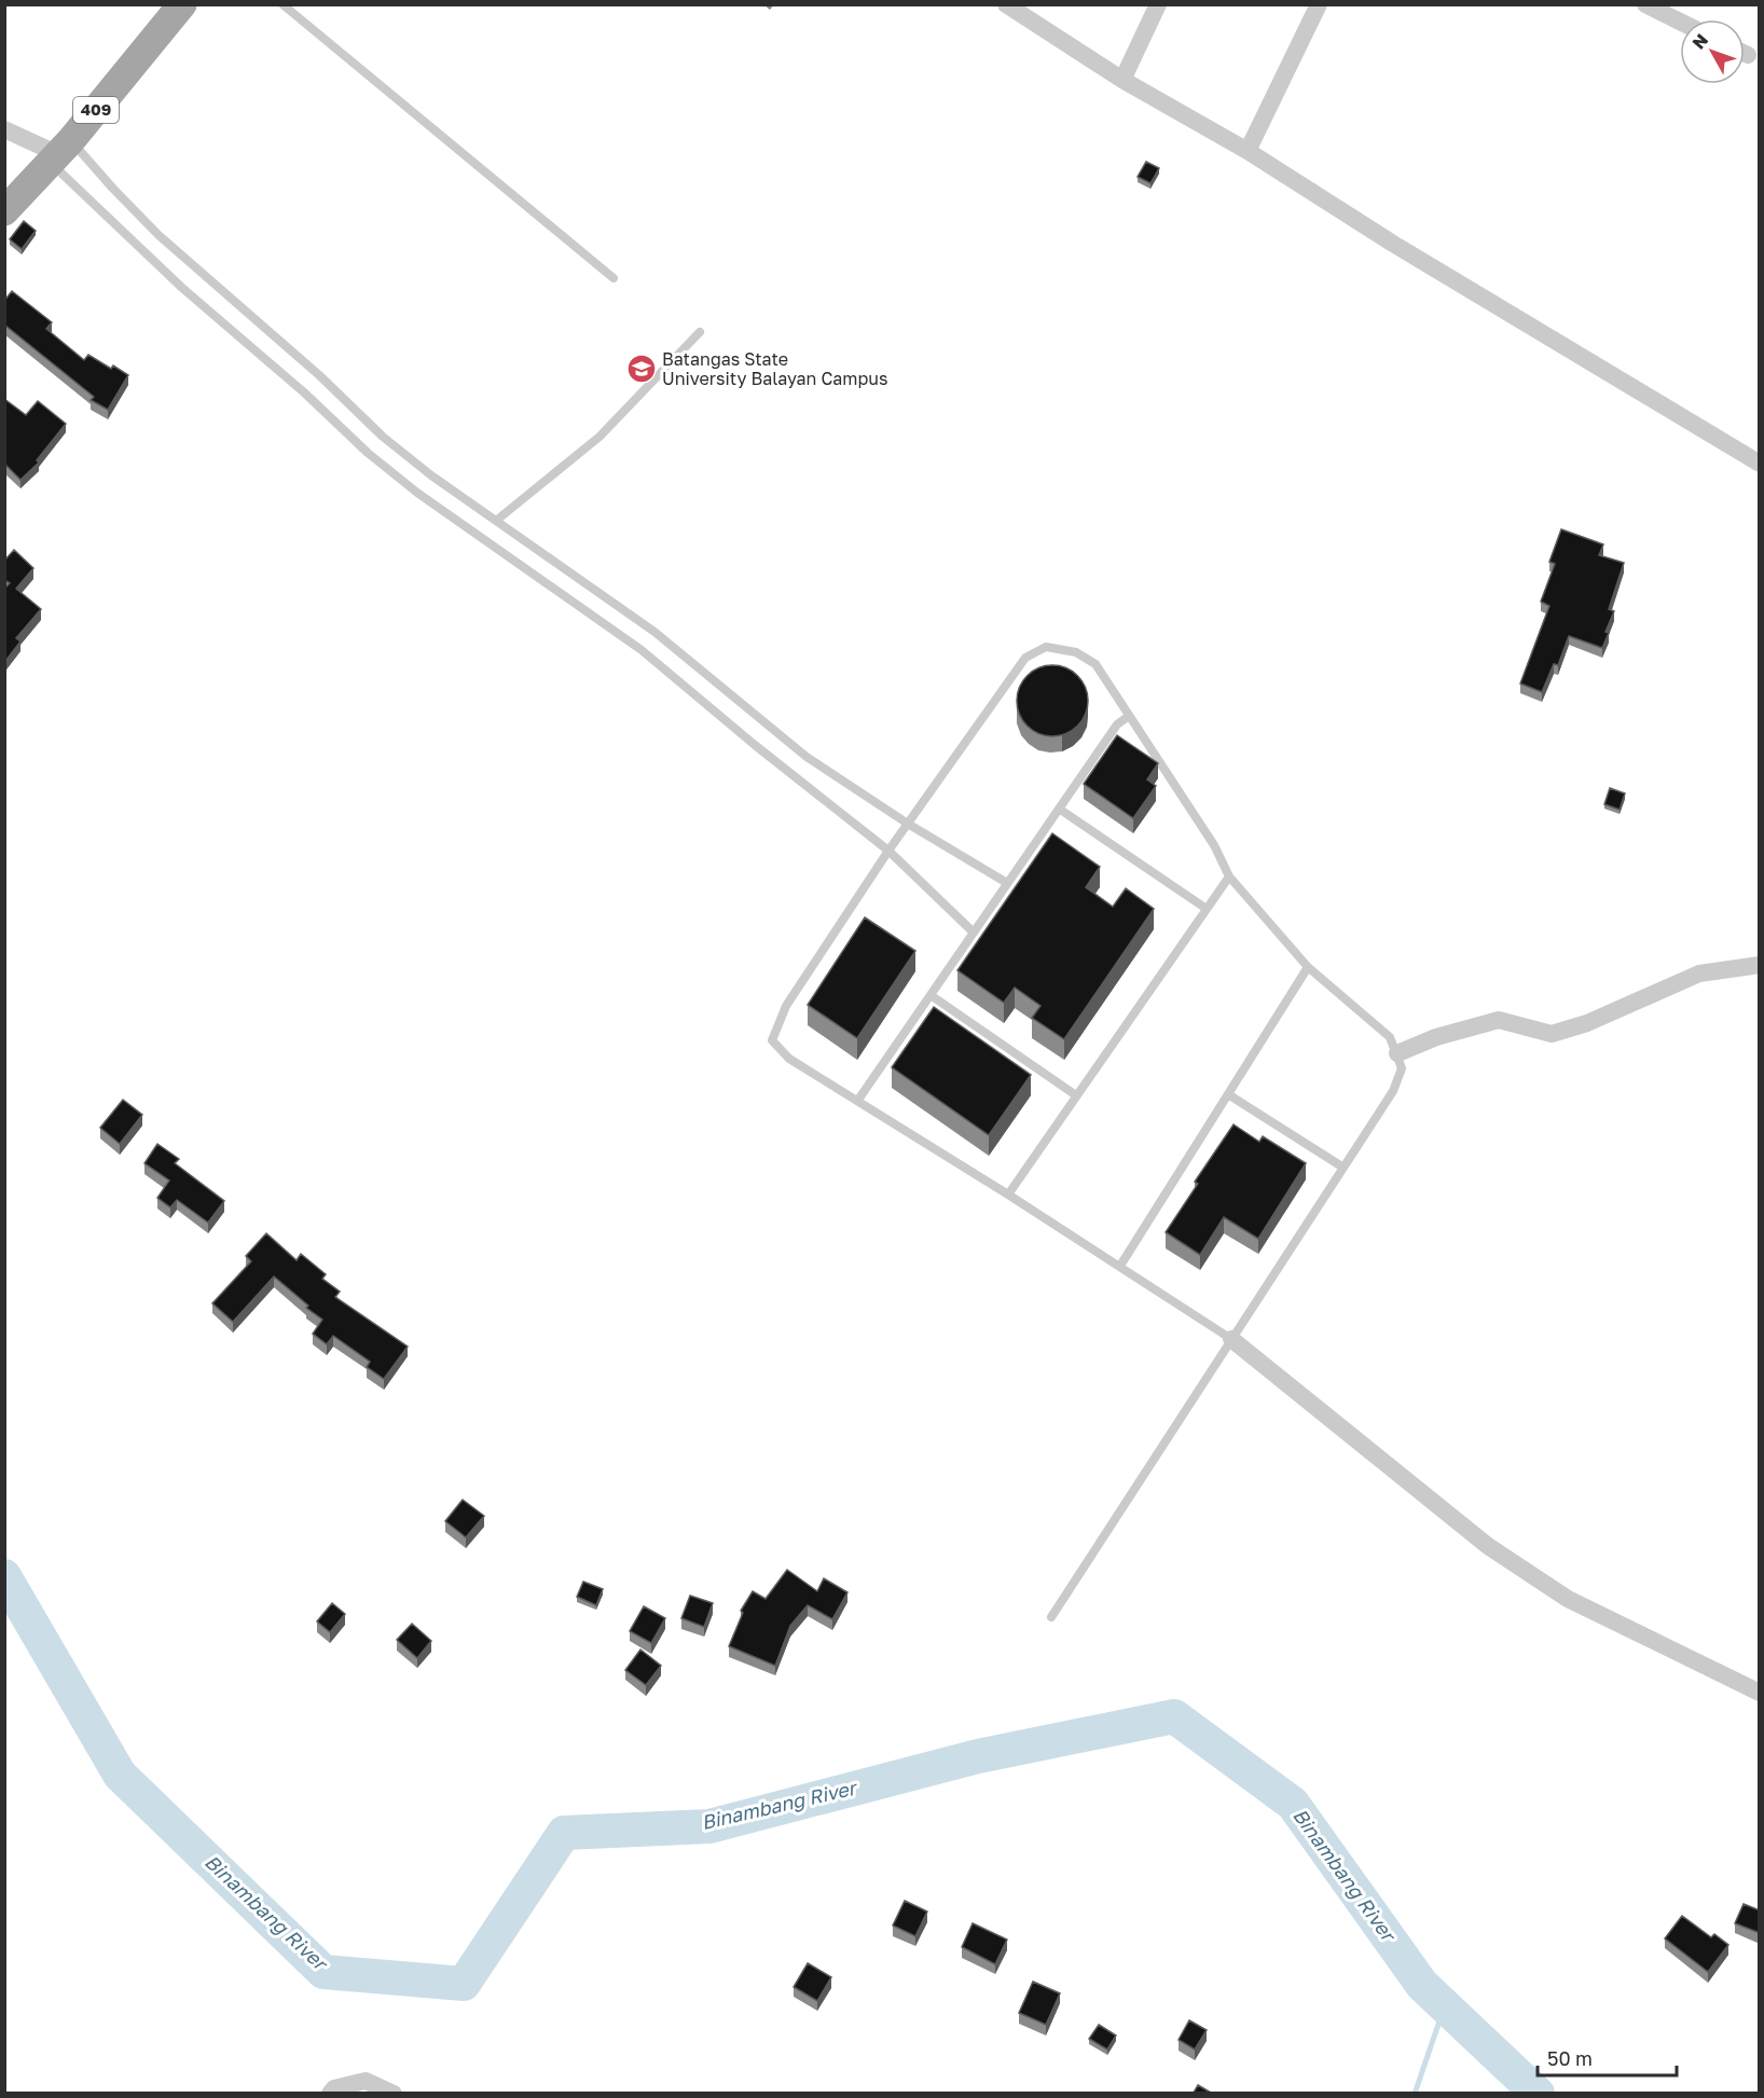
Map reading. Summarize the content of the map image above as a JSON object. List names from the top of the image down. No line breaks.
{"streets":{"main road":["409"]},"water":["Binambang River"],"places":{"school or university":["Batangas State University Balayan Campus"]},"scale_bar":"50 m","north":"top left"}
